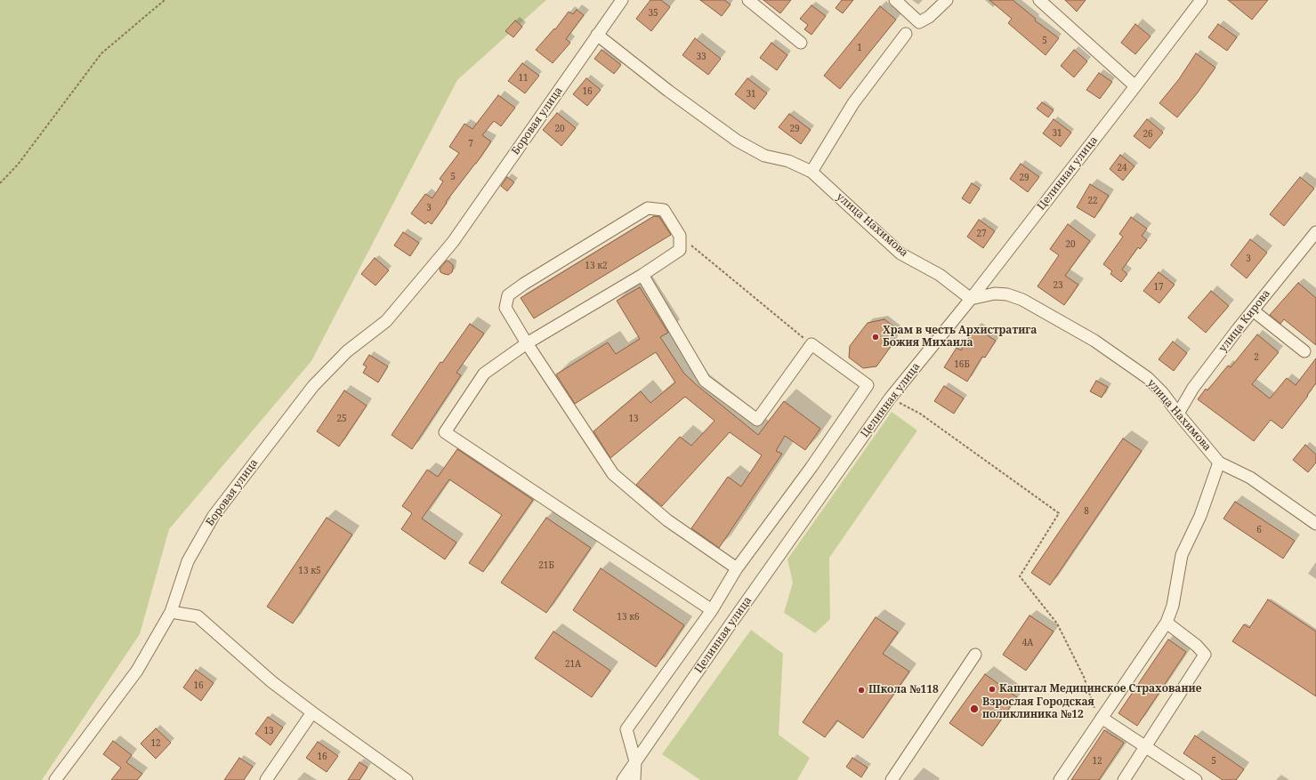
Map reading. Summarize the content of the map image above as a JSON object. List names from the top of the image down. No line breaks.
{"streets":{"street":["Боровая улица","Целинная улица","улица Нахимова","улица Кирова"]},"crossings":[["Боровая улица","улица Нахимова"],["Целинная улица","улица Нахимова"],["улица Нахимова","улица Кирова"]],"places":["Храм в честь Архистратига Божия Михаила","Капитал Медицинское Страхование","Школа №118","Взрослая Городская поликлиника №12"],"house_numbers":["35","5","1","33","11","16","31","20","29","31","26","7","24","5","29","22","3","27","20","3","13 к2","23","17","2","16Б","25","13","8","6","21Б","13 к5","13 к6","4А","21А","16","13","12","16","12","5"]}
